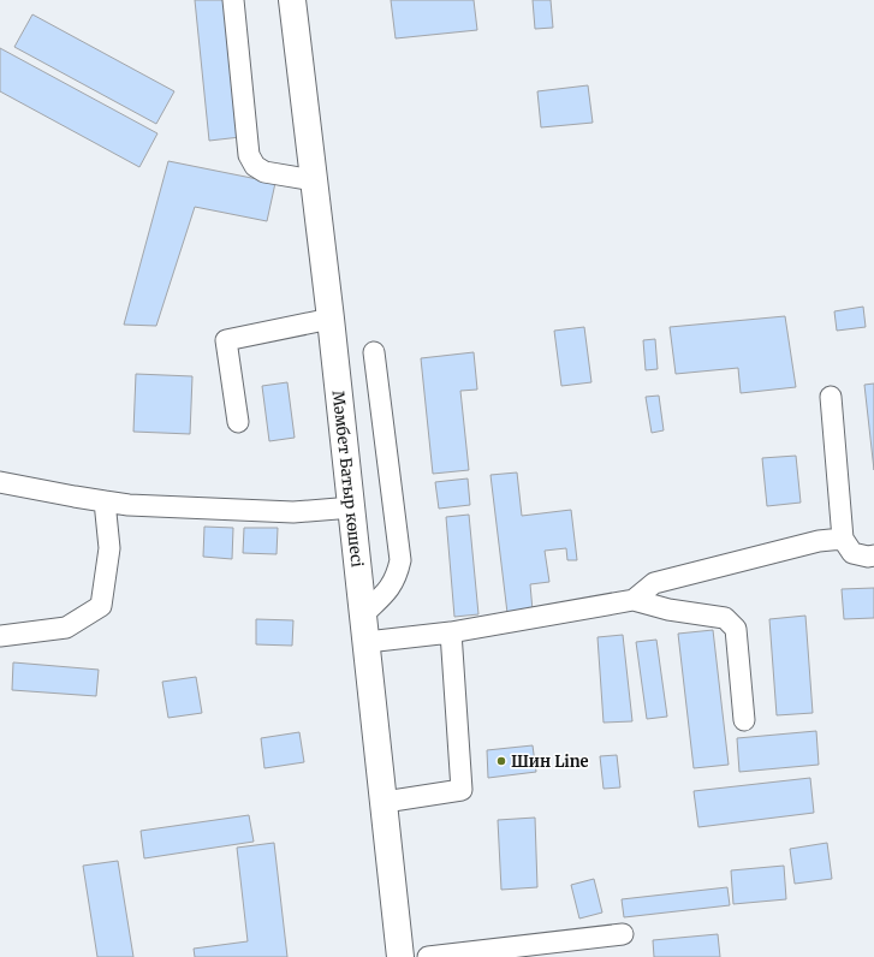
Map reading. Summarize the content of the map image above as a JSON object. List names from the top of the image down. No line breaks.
{"streets":{"main road":["Мәмбет Батыр көшесі"]},"places":["Шин Line"]}
